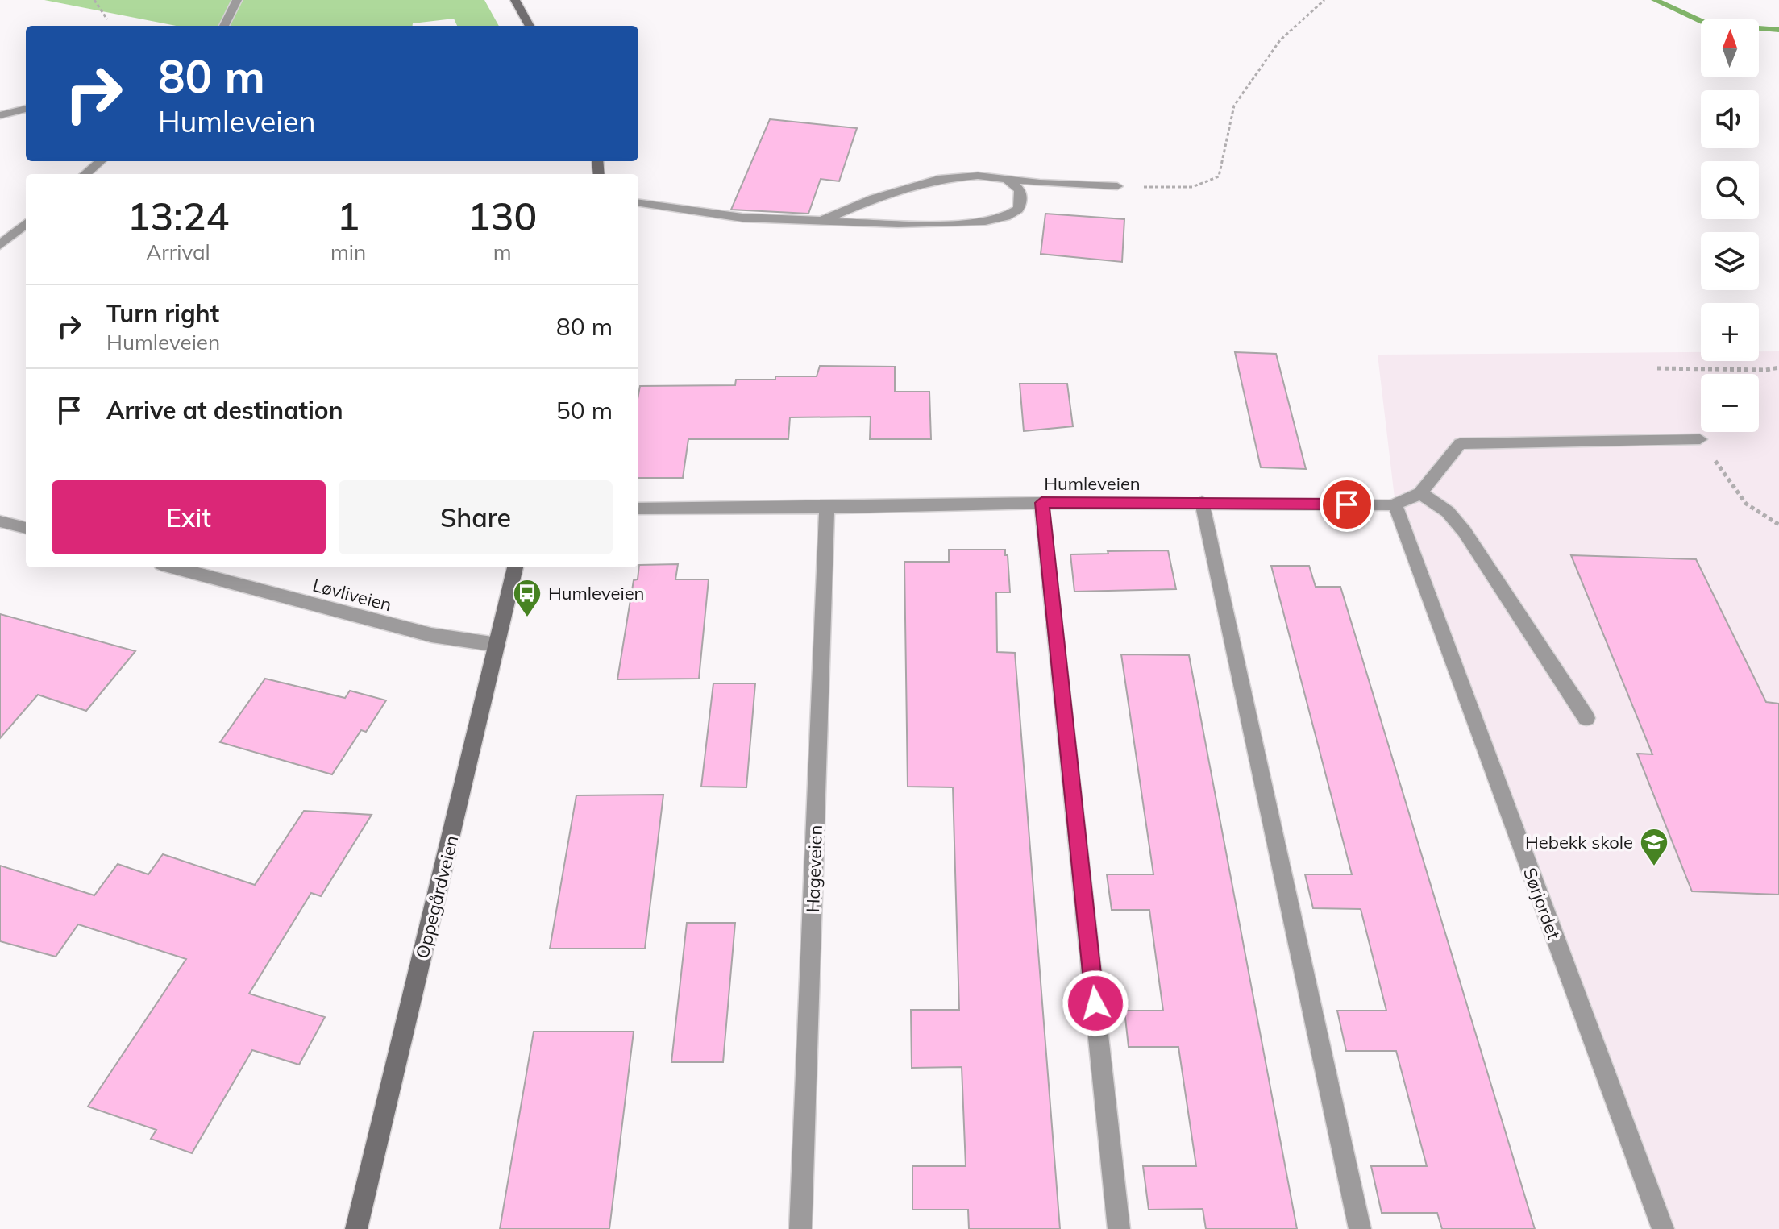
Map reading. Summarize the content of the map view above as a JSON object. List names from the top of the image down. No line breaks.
{"streets":{"main road":["Oppegårdveien"],"street":["Humleveien","Løvliveien","Hageveien","Sørjordet"]},"crossings":[["Humleveien","Hageveien"],["Humleveien","Sørjordet"],["Løvliveien","Oppegårdveien"]],"places":{"bus stop":["Humleveien"],"school or university":["Hebekk skole"]},"north":"top","page":{"map_buttons":["+","−"],"turn":["80 m","Humleveien"],"eta":["13:24","Arrival","1","min","130","m"],"list":[{"name":"Turn right","note":"Humleveien","value":"80 m"},{"name":"Arrive at destination","value":"50 m"}],"buttons":["Exit","Share"]}}
